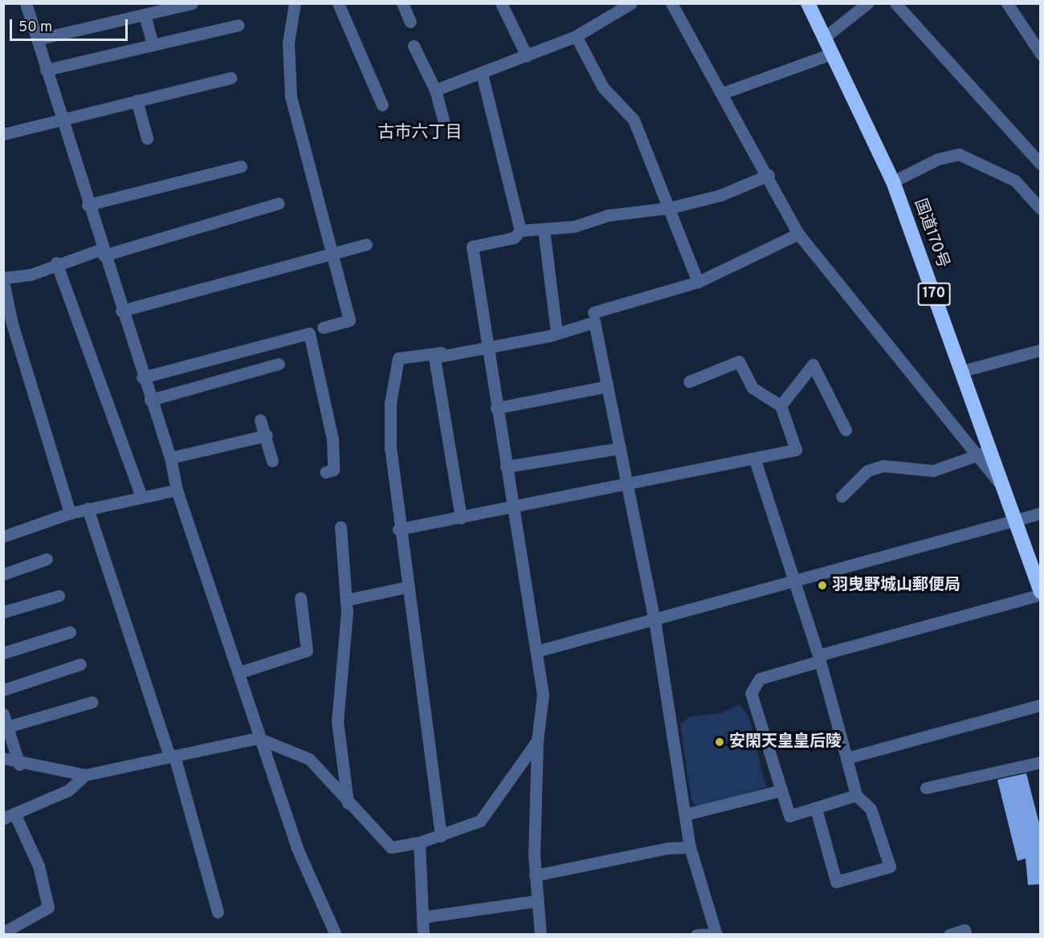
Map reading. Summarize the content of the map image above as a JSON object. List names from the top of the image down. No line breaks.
{"streets":{"highway":["国道170号","170"]},"districts":["古市六丁目"],"places":["羽曳野城山郵便局","安閑天皇皇后陵"],"scale_bar":"50 m"}
